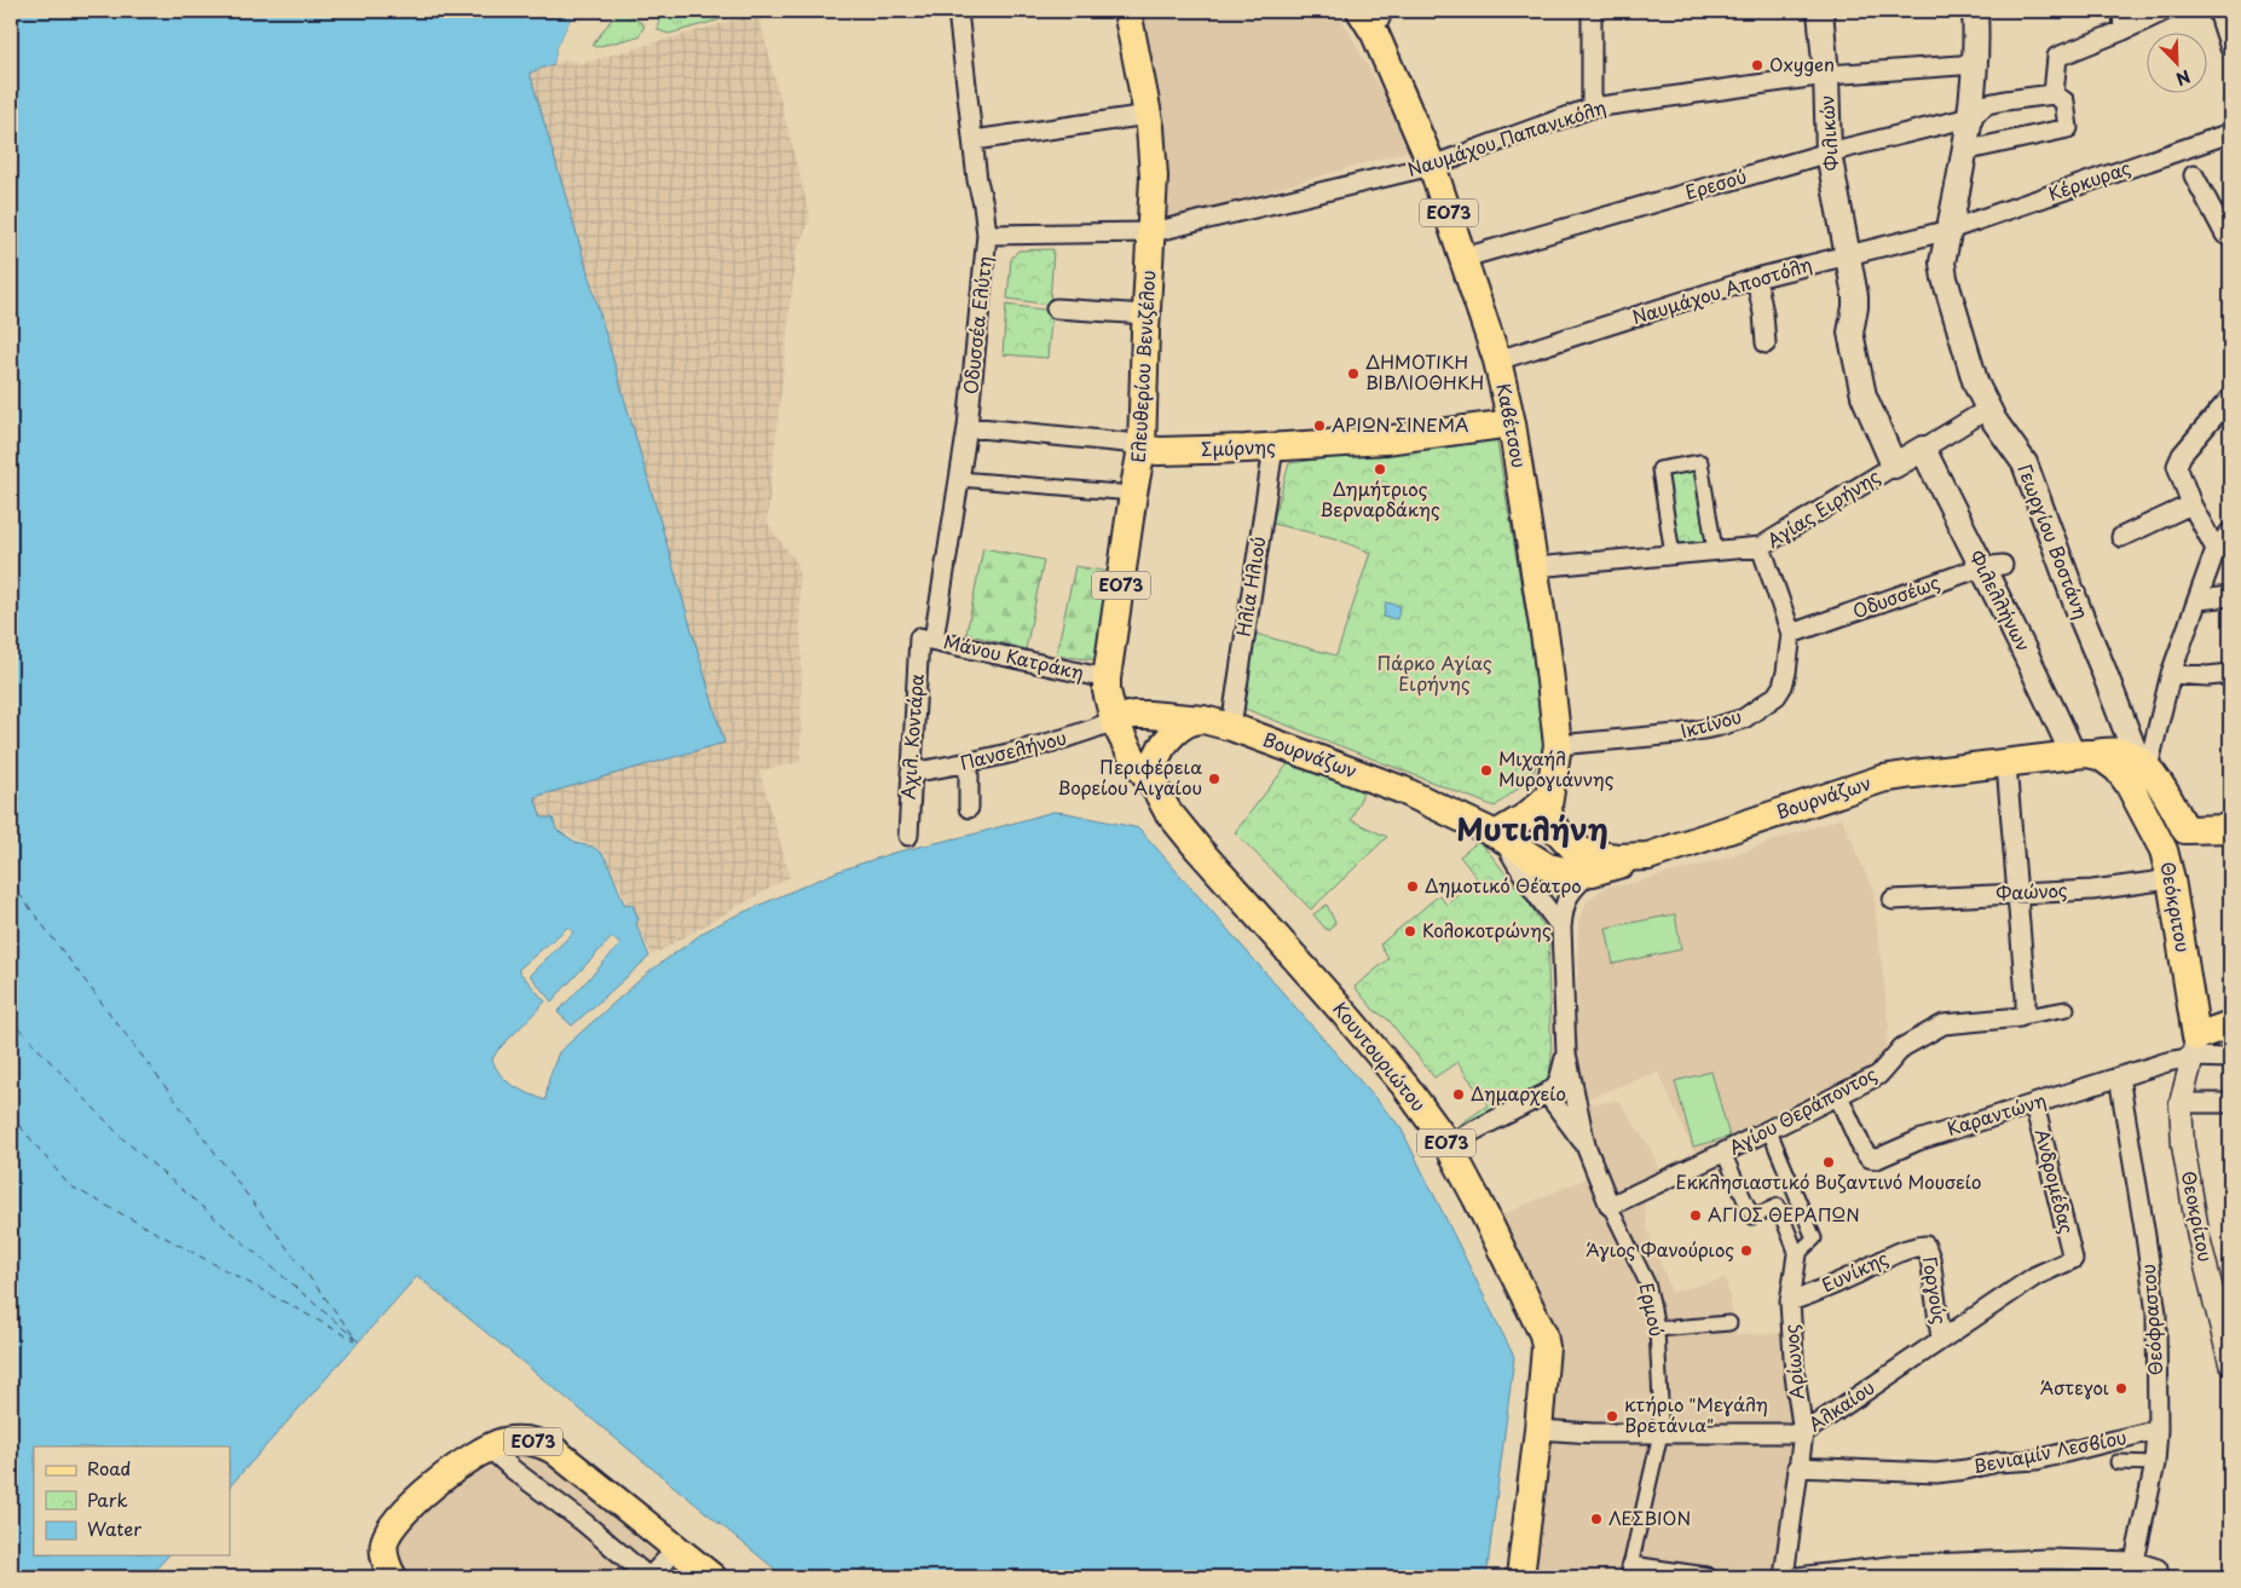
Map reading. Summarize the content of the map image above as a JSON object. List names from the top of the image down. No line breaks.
{"streets":{"main road":["Φιλικών","ΕΟ73","Ελευθερίου Βενιζέλου","Καβέτσου","Σμύρνης","Αγίας Ειρήνης","Γεωργίου Βοστάνη","Φιλελλήνων","Βουρνάζων","Θεόκριτου","Κουντουριώτου"],"street":["Ναυμάχου Παπανικόλη","Κέρκυρας","Ερεσού","Ναυμάχου Αποστόλη","Οδυσσέα Ελύτη","Ηλία Ηλιού","Οδυσσέως","Μάνου Κατράκη","Ικτίνου","Αχιλ. Κοντάρα","Πανσελήνου","Φαώνος","Αγίου Θεράποντος","Καραντώνη","Ανδρομέδας","Θεοκρίτου","Ευνίκης","Γοργούς","Ερμού","Θεόφραστου","Αρίωνος","Αλκαίου","Βενιαμίν Λεσβίου"]},"crossings":[["Φιλικών","Ναυμάχου Παπανικόλη"],["Φιλικών","Ερεσού"],["Φιλικών","Ναυμάχου Αποστόλη"],["Ναυμάχου Παπανικόλη","Οδυσσέα Ελύτη"],["Ναυμάχου Παπανικόλη","Ελευθερίου Βενιζέλου"],["Ναυμάχου Παπανικόλη","Καβέτσου"],["Ναυμάχου Παπανικόλη","Γεωργίου Βοστάνη"],["Κέρκυρας","Ναυμάχου Αποστόλη"],["Κέρκυρας","Γεωργίου Βοστάνη"],["Ερεσού","Καβέτσου"],["Ερεσού","Γεωργίου Βοστάνη"],["ΕΟ73","Ελευθερίου Βενιζέλου"],["ΕΟ73","Πανσελήνου"],["ΕΟ73","Βουρνάζων"],["ΕΟ73","Κουντουριώτου"],["Ναυμάχου Αποστόλη","Καβέτσου"],["Ναυμάχου Αποστόλη","Γεωργίου Βοστάνη"],["Οδυσσέα Ελύτη","Σμύρνης"],["Οδυσσέα Ελύτη","Μάνου Κατράκη"],["Οδυσσέα Ελύτη","Αχιλ. Κοντάρα"],["Ελευθερίου Βενιζέλου","Σμύρνης"],["Ελευθερίου Βενιζέλου","Μάνου Κατράκη"],["Ελευθερίου Βενιζέλου","Πανσελήνου"],["Ελευθερίου Βενιζέλου","Βουρνάζων"],["Καβέτσου","Σμύρνης"],["Καβέτσου","Αγίας Ειρήνης"],["Καβέτσου","Ικτίνου"],["Καβέτσου","Βουρνάζων"],["Σμύρνης","Ηλία Ηλιού"],["Αγίας Ειρήνης","Γεωργίου Βοστάνη"],["Αγίας Ειρήνης","Φιλελλήνων"],["Αγίας Ειρήνης","Ικτίνου"],["Γεωργίου Βοστάνη","Βουρνάζων"],["Ηλία Ηλιού","Βουρνάζων"],["Οδυσσέως","Φιλελλήνων"],["Οδυσσέως","Ικτίνου"],["Φιλελλήνων","Βουρνάζων"],["Φιλελλήνων","Θεόκριτου"],["Μάνου Κατράκη","Αχιλ. Κοντάρα"],["Αχιλ. Κοντάρα","Πανσελήνου"],["Πανσελήνου","Βουρνάζων"],["Βουρνάζων","Θεόκριτου"],["Φαώνος","Θεόκριτου"],["Θεόκριτου","Καραντώνη"],["Θεόκριτου","Θεοκρίτου"],["Κουντουριώτου","Αλκαίου"],["Αγίου Θεράποντος","Καραντώνη"],["Αγίου Θεράποντος","Ερμού"],["Καραντώνη","Ανδρομέδας"],["Καραντώνη","Θεόφραστου"],["Ανδρομέδας","Αλκαίου"],["Ευνίκης","Γοργούς"],["Ευνίκης","Αρίωνος"],["Γοργούς","Αλκαίου"],["Ερμού","Αλκαίου"],["Θεόφραστου","Βενιαμίν Λεσβίου"],["Αρίωνος","Αλκαίου"],["Αρίωνος","Βενιαμίν Λεσβίου"]],"districts":["Μυτιλήνη"],"parks":["Πάρκο Αγίας Ειρήνης"],"places":["Oxygen","ΔΗΜΟΤΙΚΗ ΒΙΒΛΙΟΘΗΚΗ","ΑΡΙΩΝ ΣΙΝΕΜΑ","Δημήτριος Βερναρδάκης","Μιχαήλ Μυρογιάννης","Περιφέρεια Βορείου Αιγαίου","Δημοτικό Θέατρο","Κολοκοτρώνης","Δημαρχείο","Εκκλησιαστικό Βυζαντινό Μουσείο","ΑΓΙΟΣ ΘΕΡΑΠΩΝ","Άγιος Φανούριος","Άστεγοι","κτήριο \"Μεγάλη Βρετάνια\"","ΛΕΣΒΙΟΝ"],"legend":["Road","Park","Water"],"north":"bottom right"}
